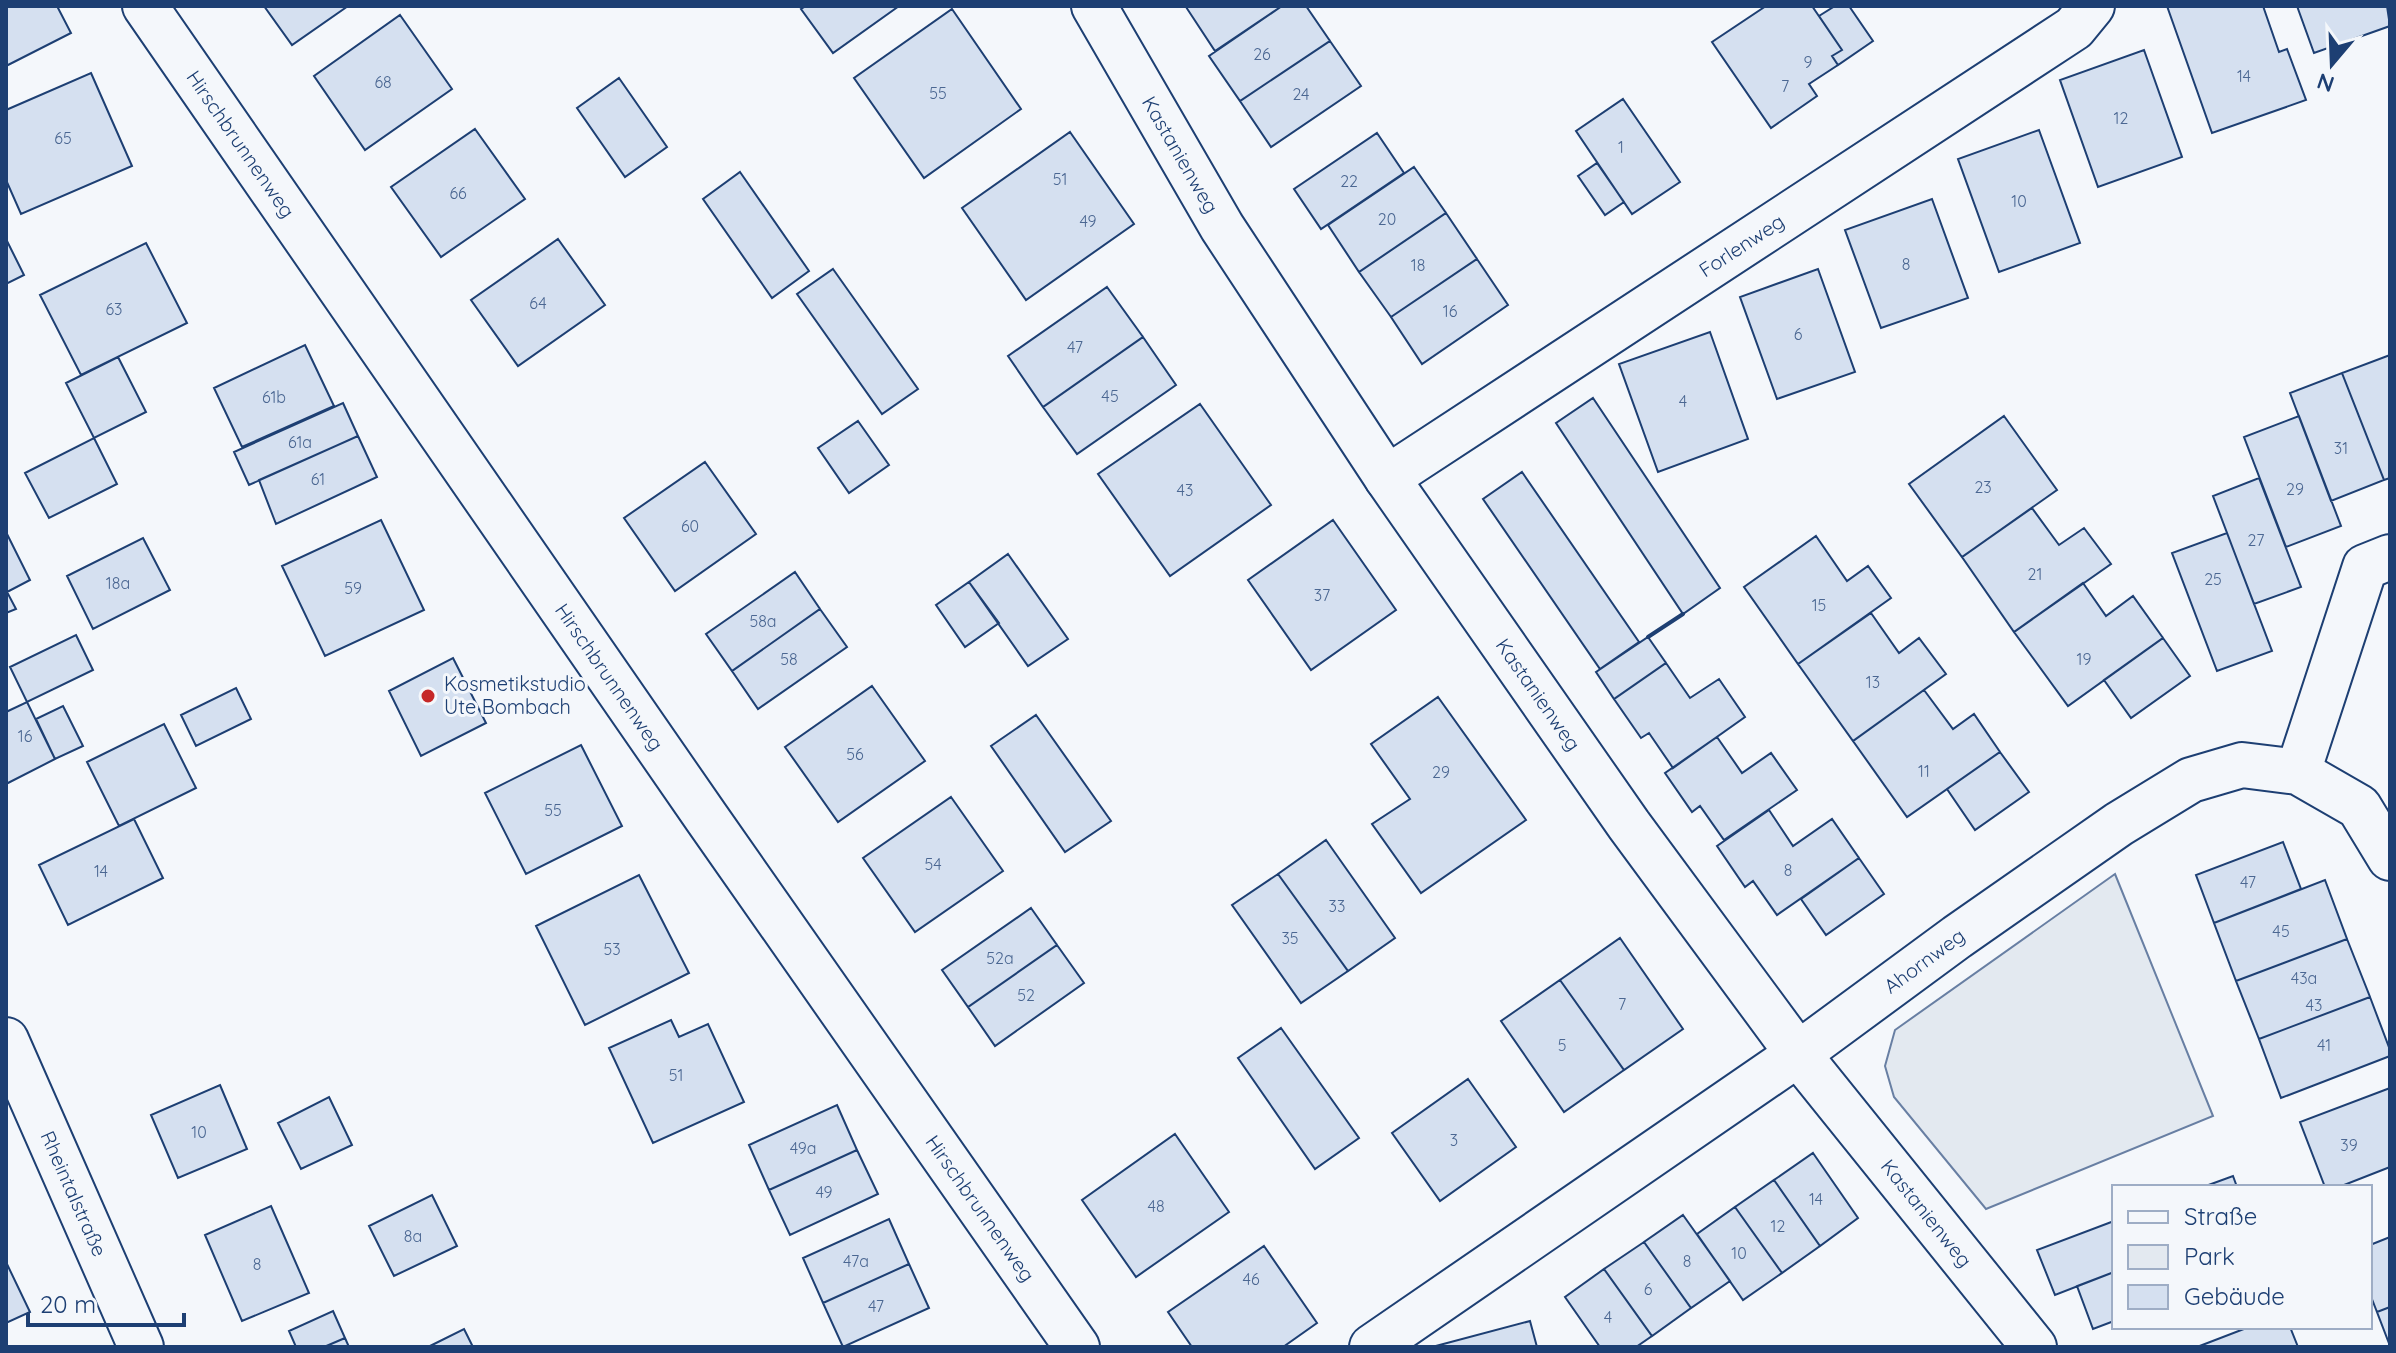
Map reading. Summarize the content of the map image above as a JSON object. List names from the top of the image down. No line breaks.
{"streets":{"street":["Hirschbrunnenweg","Kastanienweg","Forlenweg","Ahornweg","Rheintalstraße"]},"crossings":[["Kastanienweg","Forlenweg"],["Kastanienweg","Ahornweg"]],"places":["Kosmetikstudio Ute Bombach"],"house_numbers":["26","9","14","68","7","55","24","12","65","1","51","22","66","10","20","49","8","18","64","63","16","6","47","45","61b","4","61a","31","61","23","29","43","60","27","21","25","18a","59","37","15","58a","58","19","13","16","56","11","29","55","54","8","14","47","33","45","35","53","52a","43a","52","7","43","5","41","51","10","3","39","49a","49","14","48","12","8a","10","47a","8","8","46","6","47","4"],"legend":["Straße","Park","Gebäude"],"scale_bar":"20 m","north":"bottom"}
